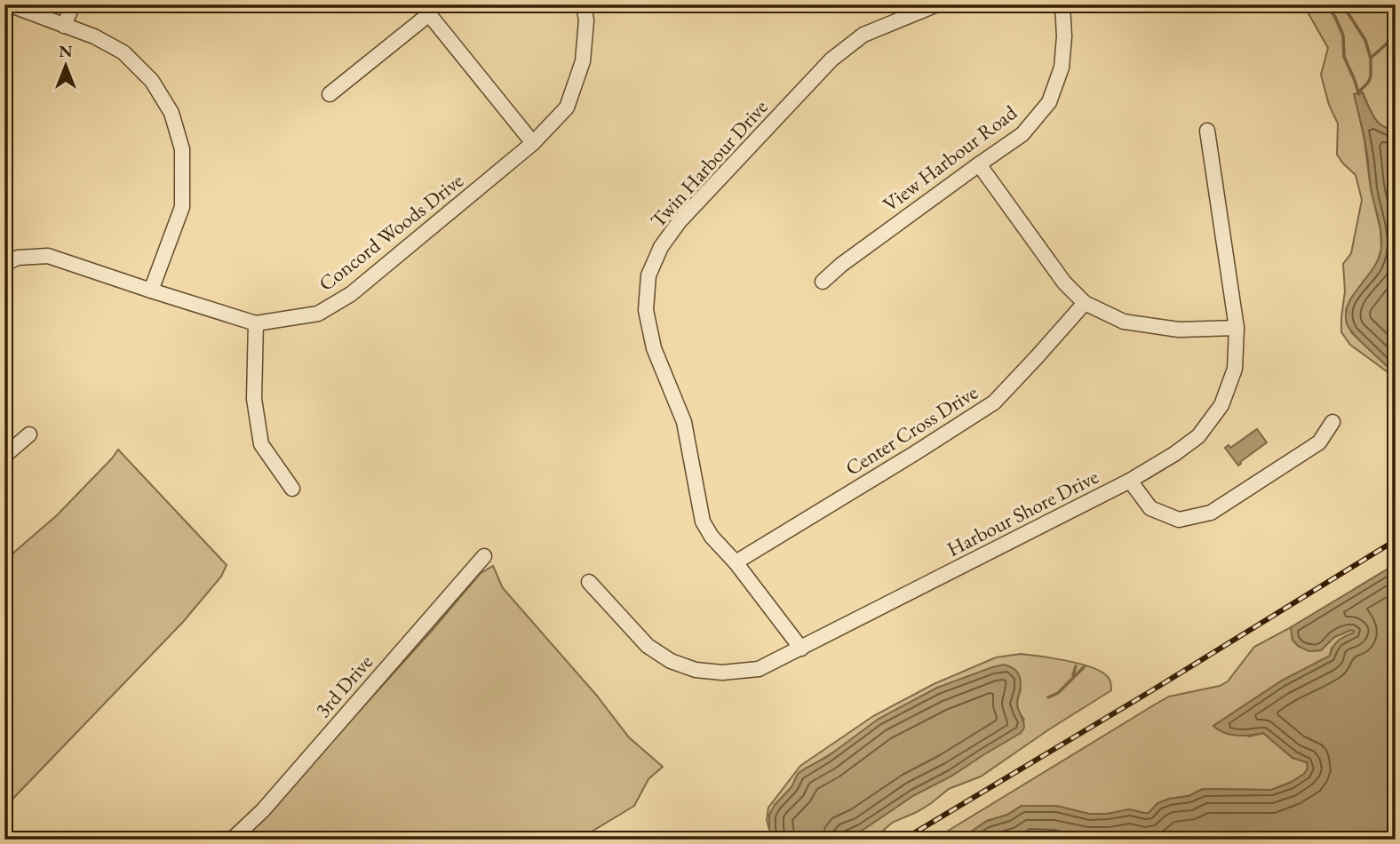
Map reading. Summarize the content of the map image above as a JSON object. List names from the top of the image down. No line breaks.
{"streets":{"street":["View Harbour Road","Twin Harbour Drive","Concord Woods Drive","Center Cross Drive","Harbour Shore Drive","3rd Drive"]},"crossings":[["Twin Harbour Drive","Center Cross Drive"],["Twin Harbour Drive","Harbour Shore Drive"]],"north":"top"}
